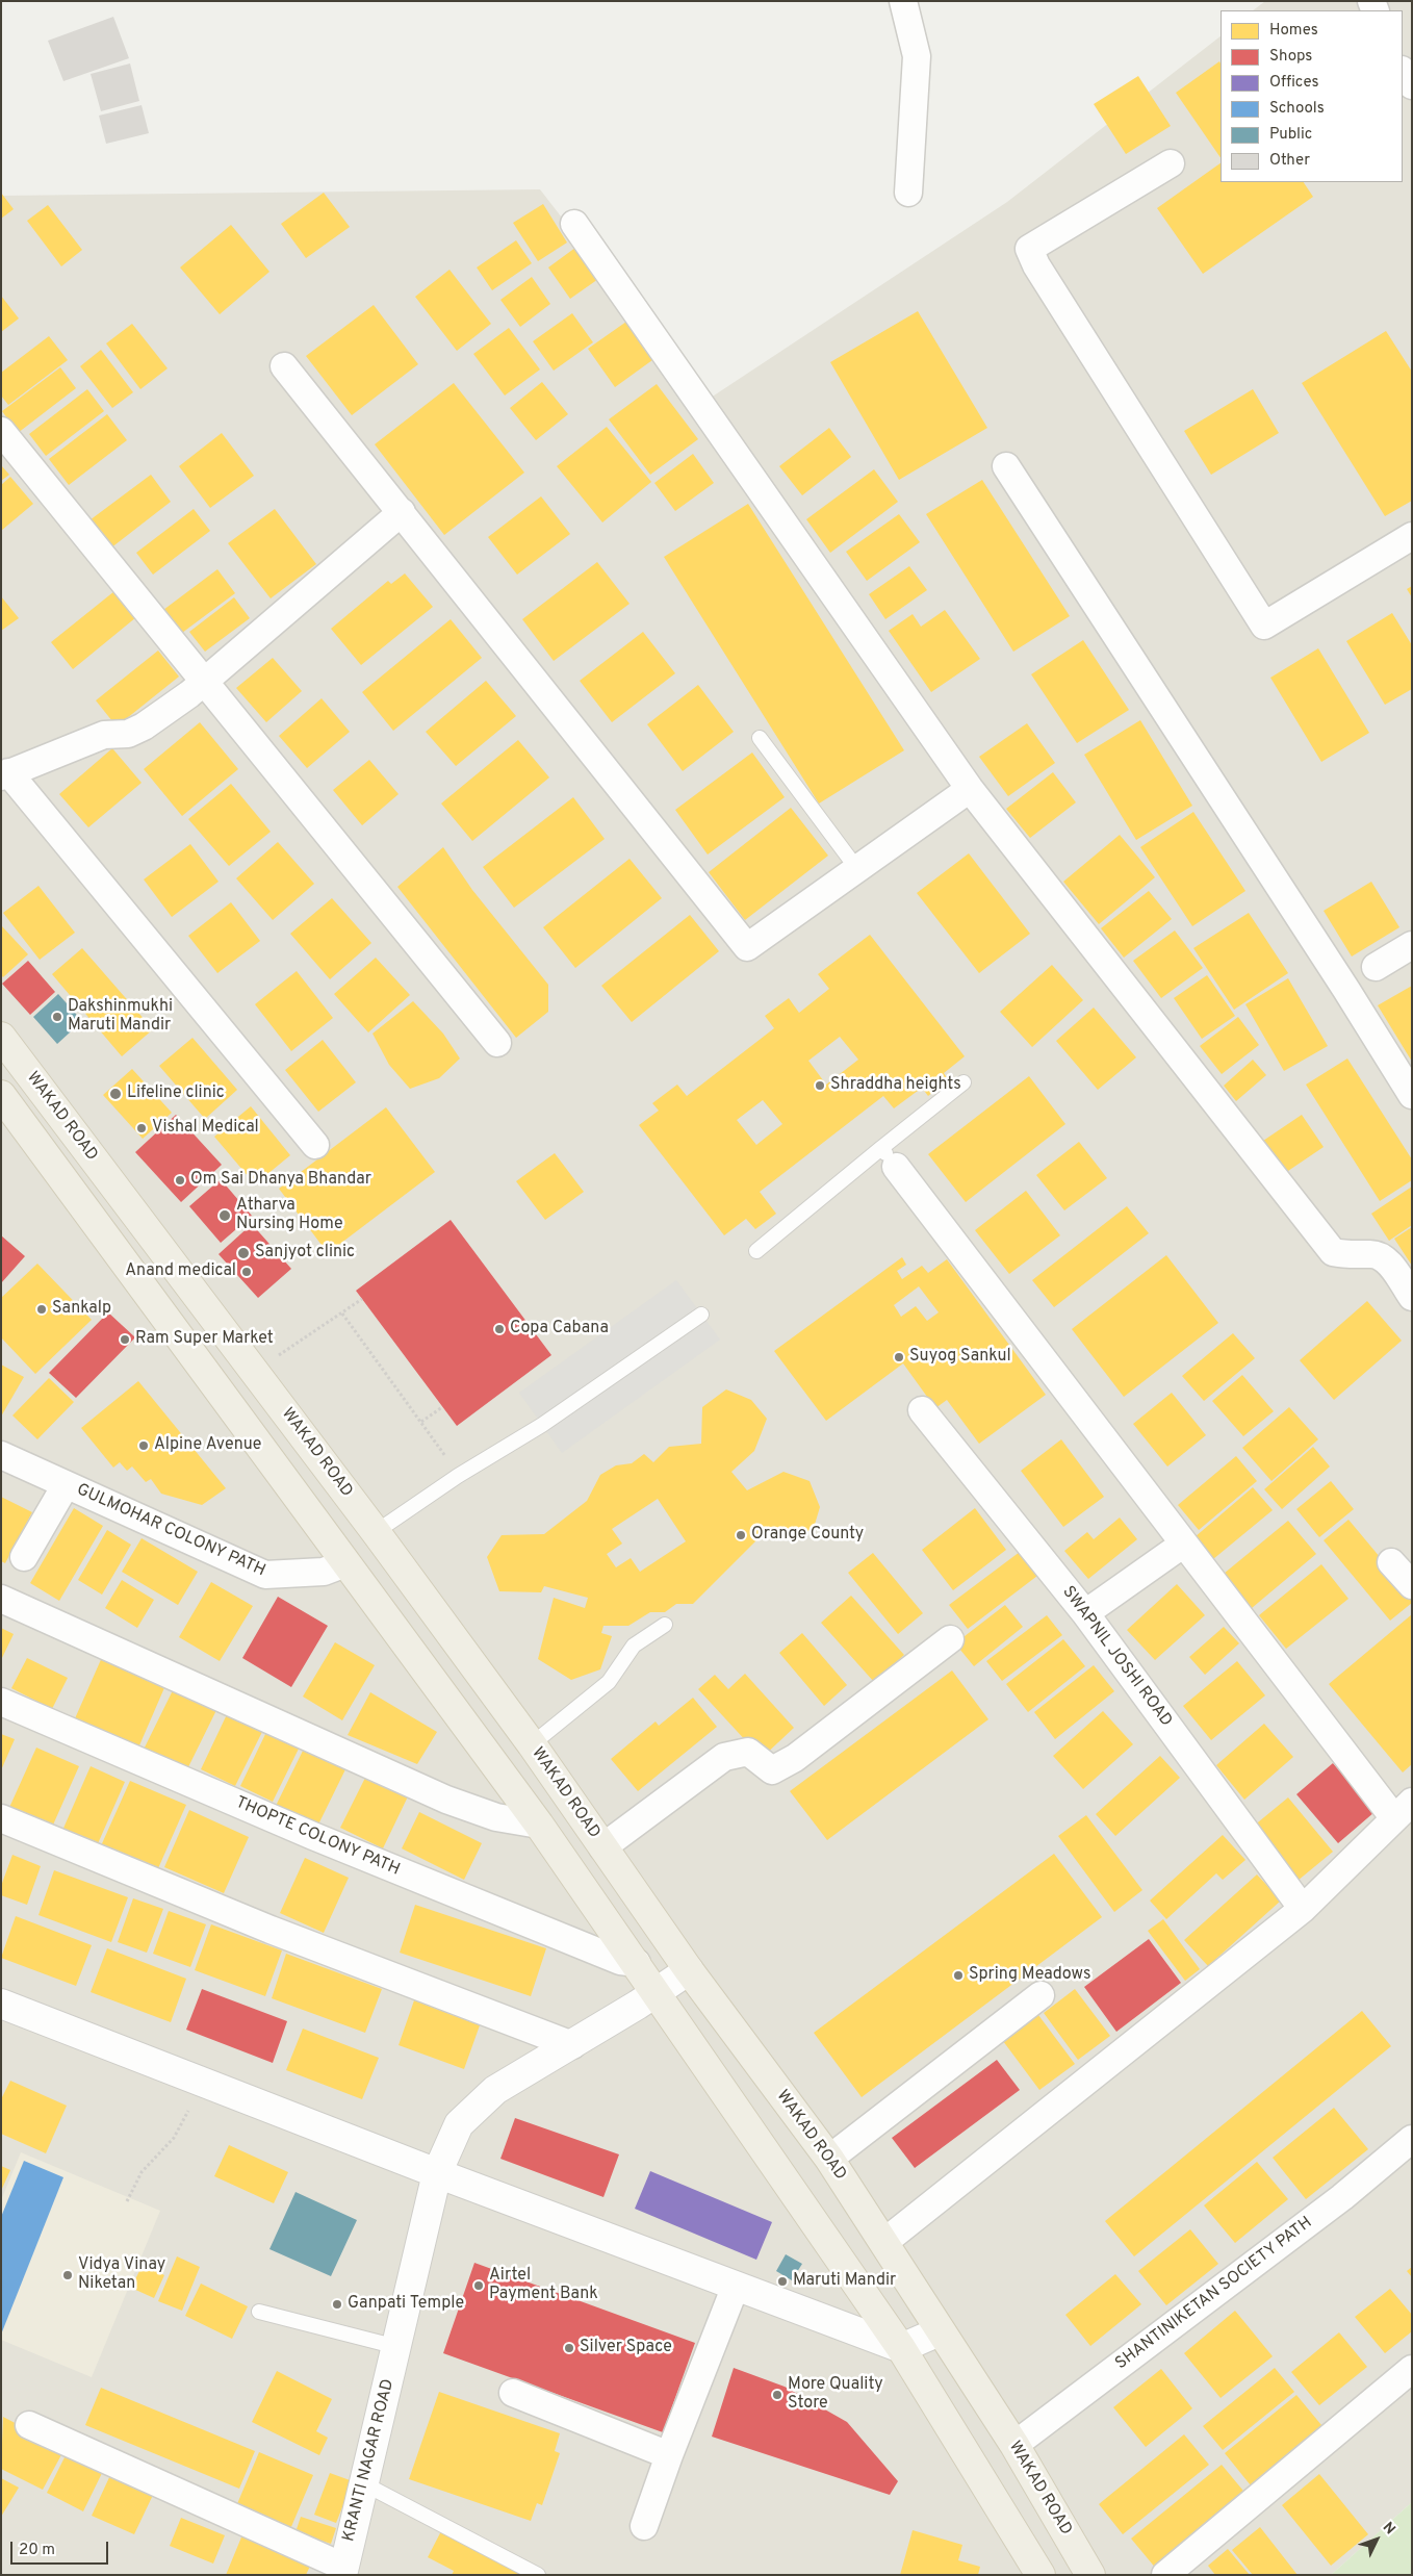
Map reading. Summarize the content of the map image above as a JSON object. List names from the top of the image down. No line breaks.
{"streets":{"main road":["WAKAD ROAD"],"street":["GULMOHAR COLONY PATH","SWAPNIL JOSHI ROAD","THOPTE COLONY PATH","SHANTINIKETAN SOCIETY PATH","KRANTI NAGAR ROAD"]},"crossings":[["WAKAD ROAD","GULMOHAR COLONY PATH"],["WAKAD ROAD","THOPTE COLONY PATH"],["WAKAD ROAD","SHANTINIKETAN SOCIETY PATH"],["WAKAD ROAD","KRANTI NAGAR ROAD"]],"places":["Dakshinmukhi Maruti Mandir","Shraddha heights","Lifeline clinic","Vishal Medical","Om Sai Dhanya Bhandar","Atharva Nursing Home","Sanjyot clinic","Anand medical","Sankalp","Copa Cabana","Ram Super Market","Suyog Sankul","Alpine Avenue","Orange County","Spring Meadows","Vidya Vinay Niketan","Maruti Mandir","Airtel Payment Bank","Ganpati Temple","Silver Space","More Quality Store"],"legend":["Homes","Shops","Offices","Schools","Public","Other"],"scale_bar":"20 m","north":"top right"}
